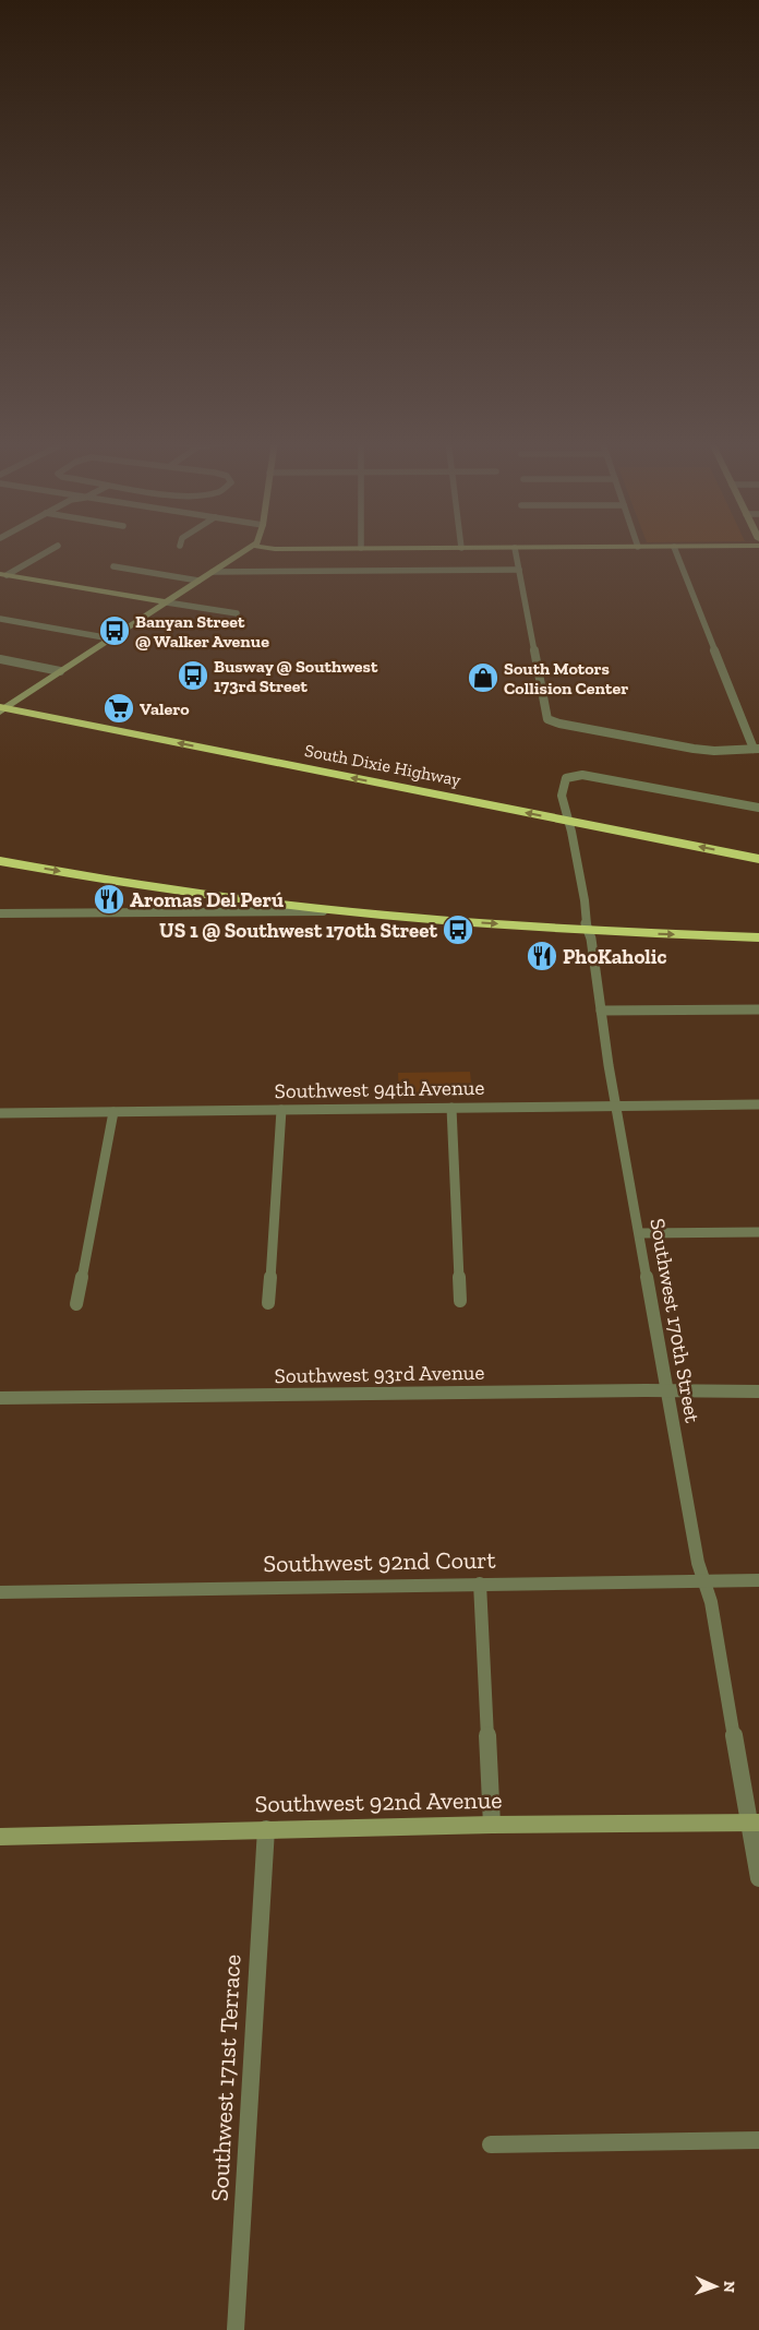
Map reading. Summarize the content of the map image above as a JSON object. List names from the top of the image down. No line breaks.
{"streets":{"highway":["South Dixie Highway"],"street":["Southwest 94th Avenue","Southwest 170th Street","Southwest 93rd Avenue","Southwest 92nd Court","Southwest 92nd Avenue","Southwest 171st Terrace"]},"crossings":[["South Dixie Highway","Southwest 170th Street"],["Southwest 94th Avenue","Southwest 170th Street"],["Southwest 170th Street","Southwest 93rd Avenue"],["Southwest 170th Street","Southwest 92nd Court"],["Southwest 170th Street","Southwest 92nd Avenue"],["Southwest 92nd Avenue","Southwest 171st Terrace"]],"places":{"bus stop":["Banyan Street @ Walker Avenue","Busway @ Southwest 173rd Street","US 1 @ Southwest 170th Street"],"shop":["South Motors Collision Center"],"supermarket":["Valero"],"restaurant":["Aromas Del Perú","PhoKaholic"]},"north":"right"}
